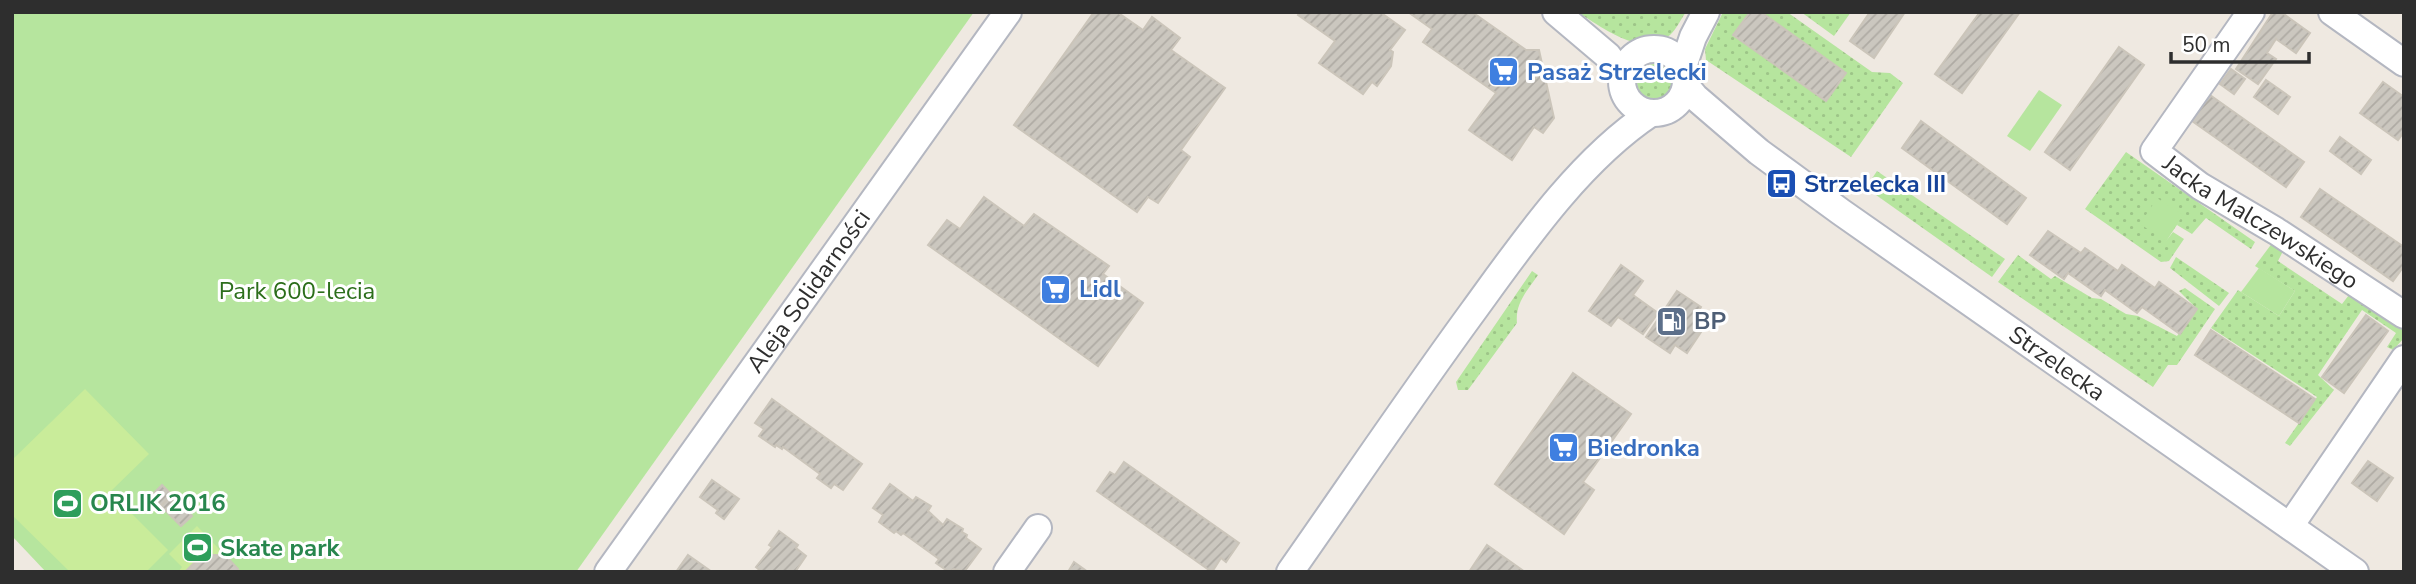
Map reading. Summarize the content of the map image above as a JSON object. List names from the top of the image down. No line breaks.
{"streets":{"street":["Jacka Malczewskiego","Aleja Solidarności","Strzelecka"]},"parks":["Park 600-lecia"],"places":{"supermarket":["Pasaż Strzelecki","Lidl","Biedronka"],"bus stop":["Strzelecka III"],"fuel station":["BP"],"sports":["ORLIK 2016","Skate park"]},"scale_bar":"50 m"}
